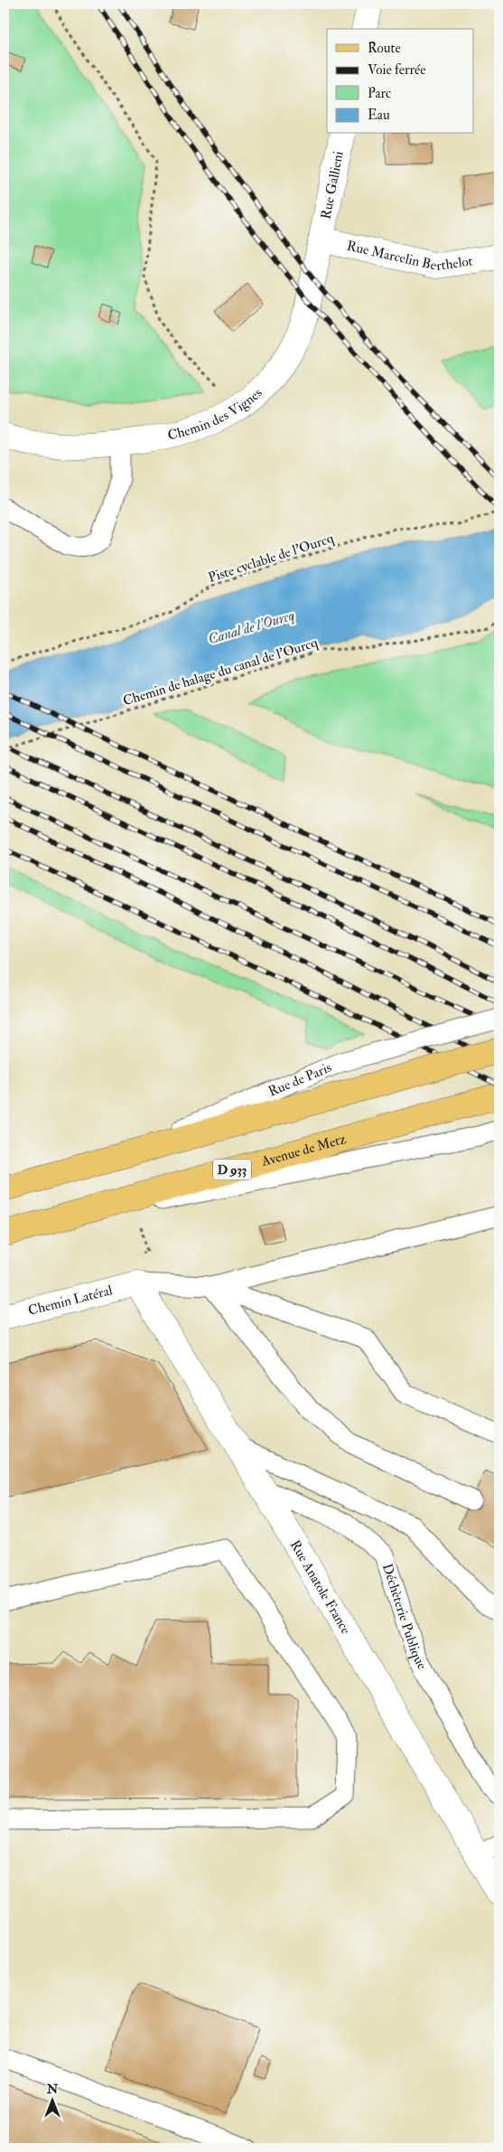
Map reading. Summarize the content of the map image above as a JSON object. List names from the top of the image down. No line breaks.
{"streets":{"main road":["Rue de Paris","Avenue de Metz","D 933"],"street":["Rue Gallieni","Rue Marcelin Berthelot","Chemin des Vignes","Chemin Latéral","Rue Anatole France"],"lane":["Déchèterie Publique"],"path":["Piste cyclable de l'Ourcq","Chemin de halage du canal de l'Ourcq"]},"crossings":[["Rue Gallieni","Rue Marcelin Berthelot"],["Rue Gallieni","Chemin des Vignes"],["Rue Marcelin Berthelot","Chemin des Vignes"],["Chemin Latéral","Rue Anatole France"],["Rue Anatole France","Déchèterie Publique"]],"water":["Canal de l'Ourcq"],"legend":["Route","Voie ferrée","Parc","Eau"],"north":"top"}
